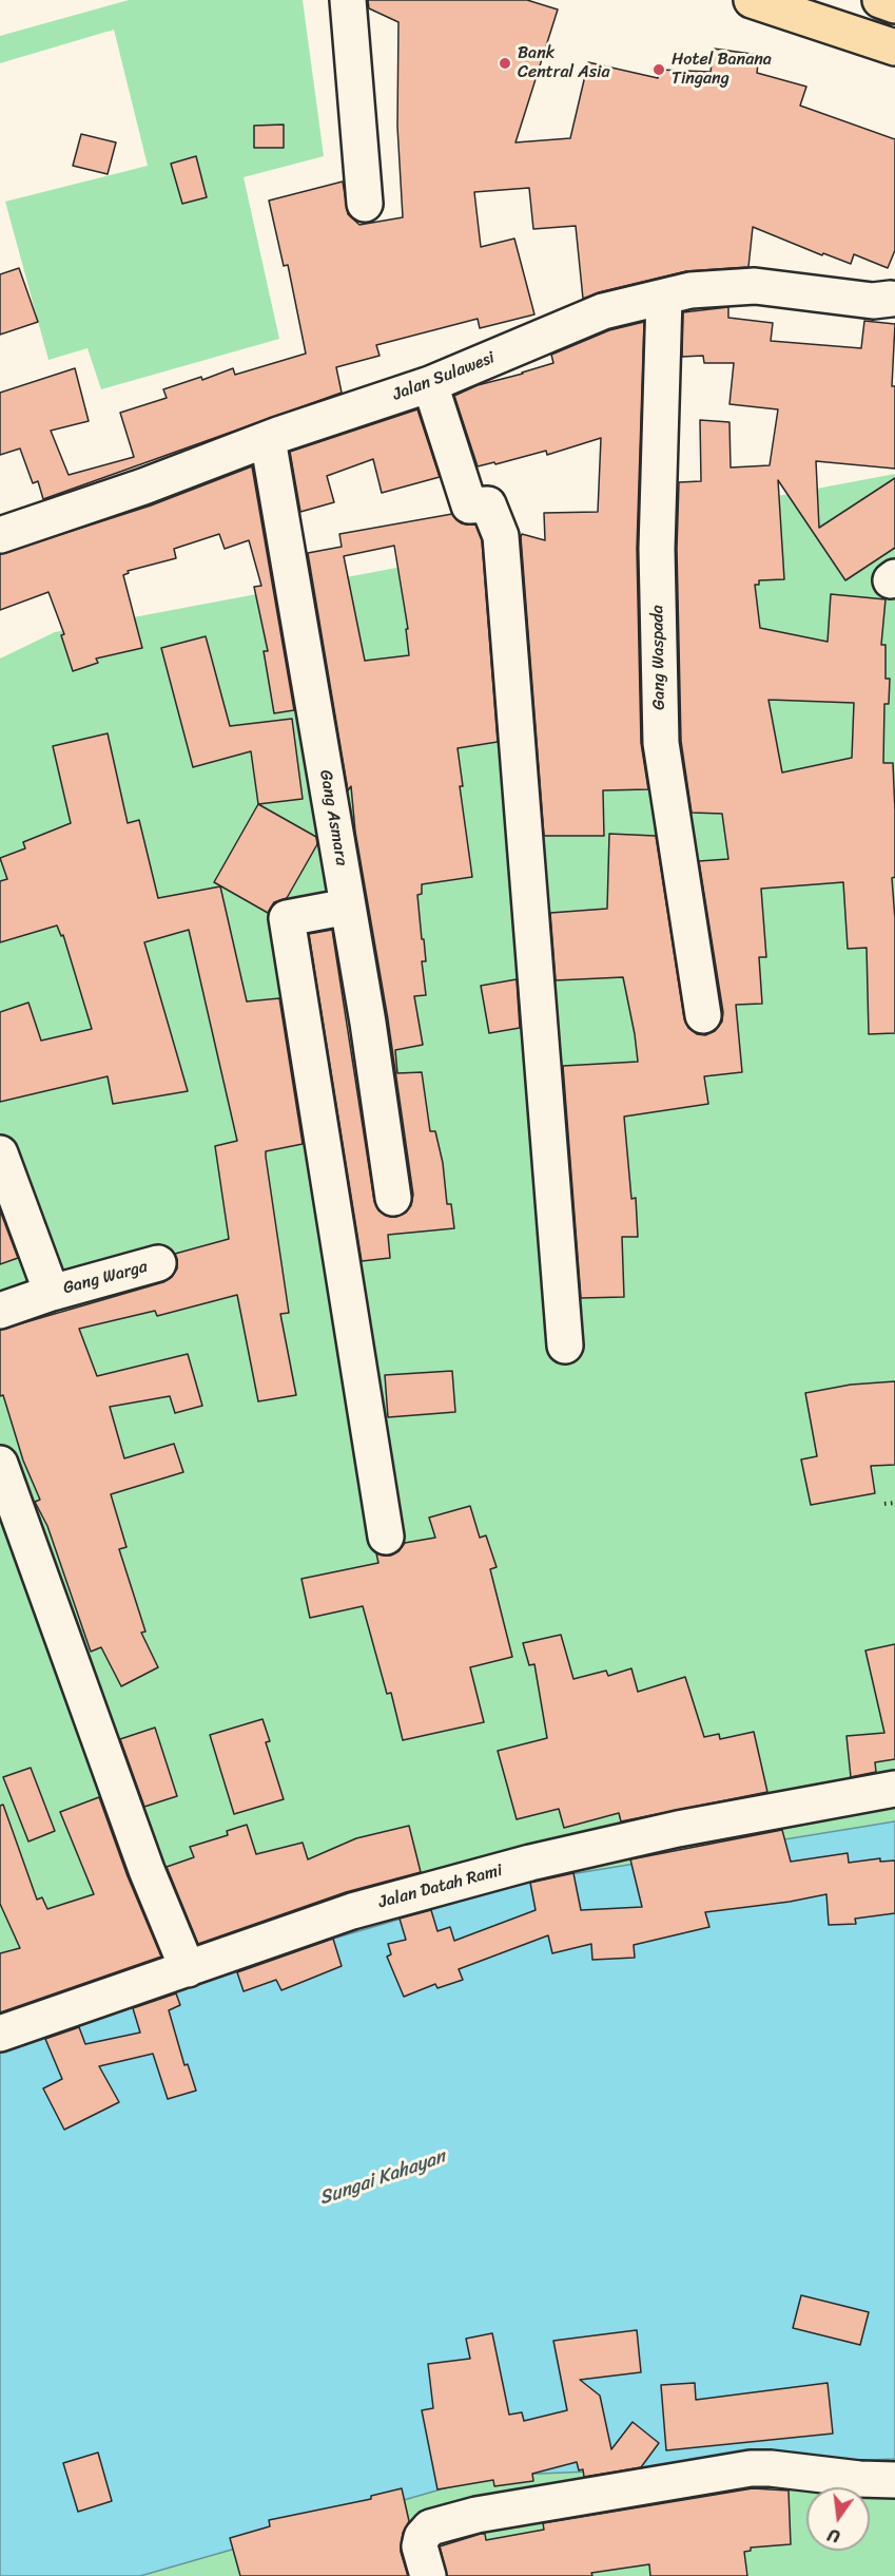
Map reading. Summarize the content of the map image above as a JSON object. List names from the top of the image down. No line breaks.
{"streets":{"street":["Jalan Sulawesi","Gang Waspada","Gang Asmara","Gang Warga","Jalan Datah Rami"]},"crossings":[["Jalan Sulawesi","Gang Waspada"],["Jalan Sulawesi","Gang Asmara"]],"water":["Sungai Kahayan"],"places":["Bank Central Asia","Hotel Banana Tingang"],"north":"bottom"}
